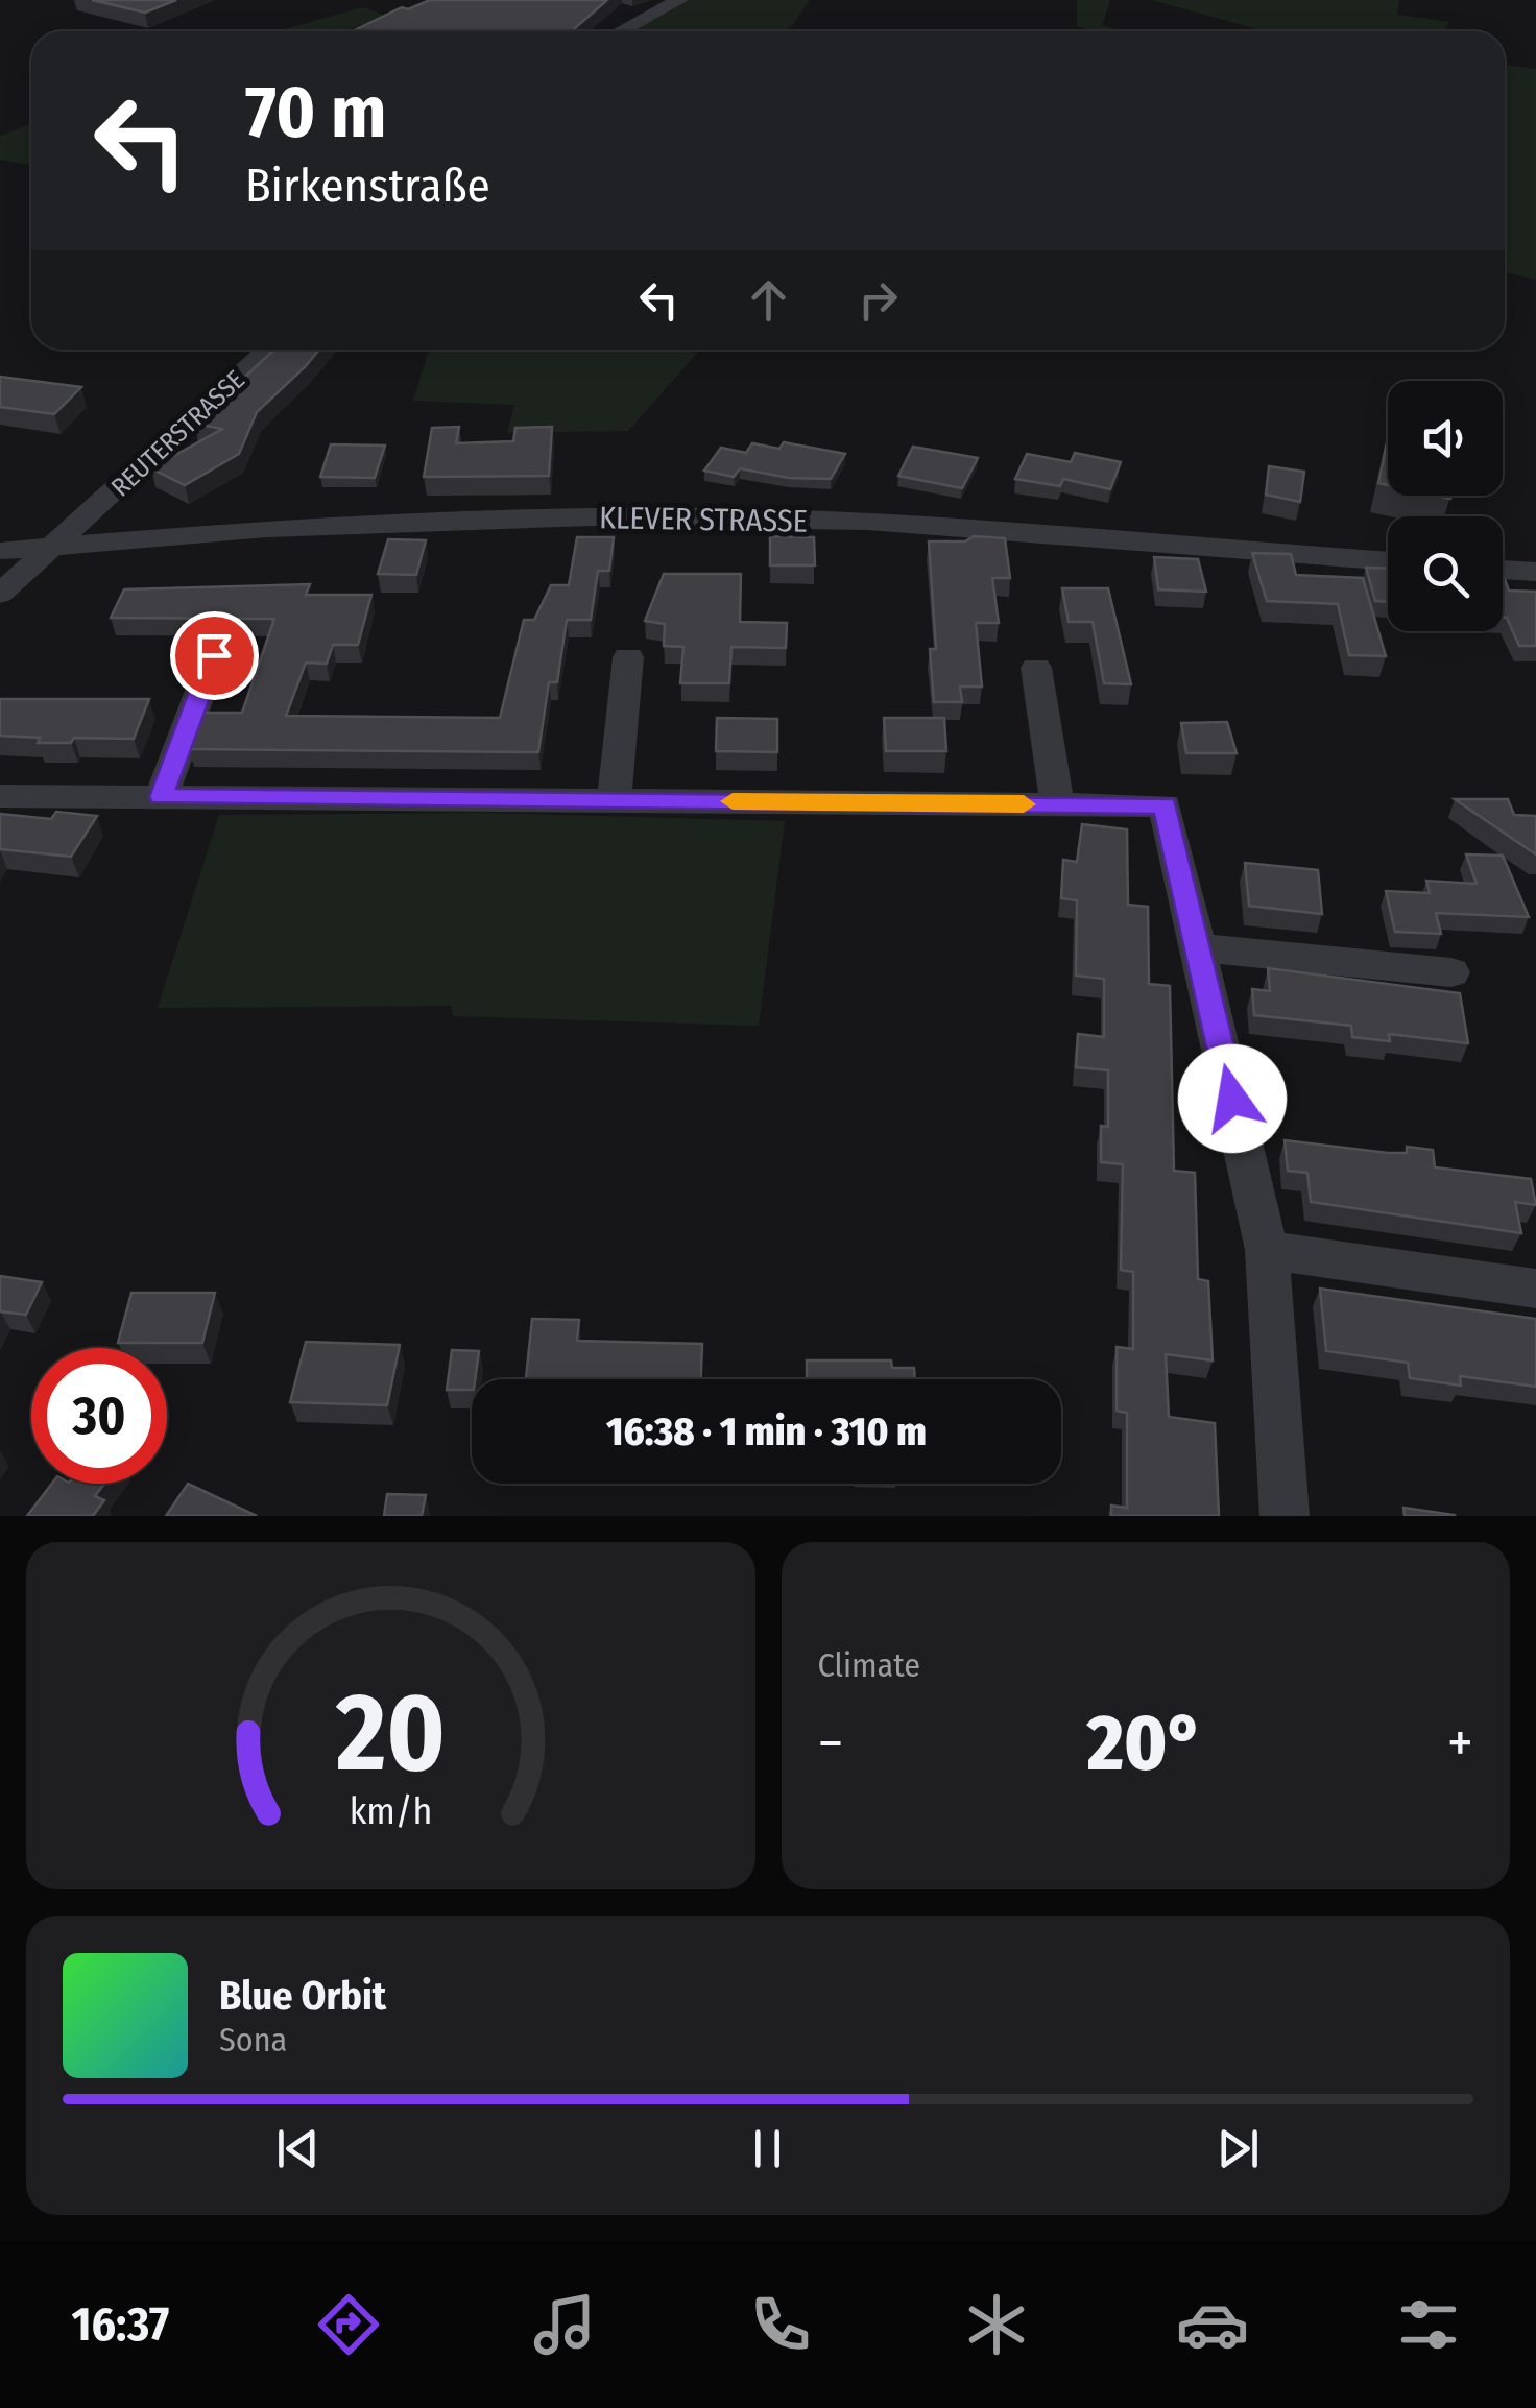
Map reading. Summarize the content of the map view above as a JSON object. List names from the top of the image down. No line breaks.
{"streets":{"street":["REUTERSTRASSE","KLEVER STRASSE"]},"crossings":[["REUTERSTRASSE","KLEVER STRASSE"]],"page":{"turn":["70 m","Birkenstraße"],"limit":"30","trip":"16:38 · 1 min · 310 m","tile":"Climate","heat":["−","20°","+"],"song":["Blue Orbit","Sona"],"tabs":"16:37","gauge":["20","km/h"]}}
